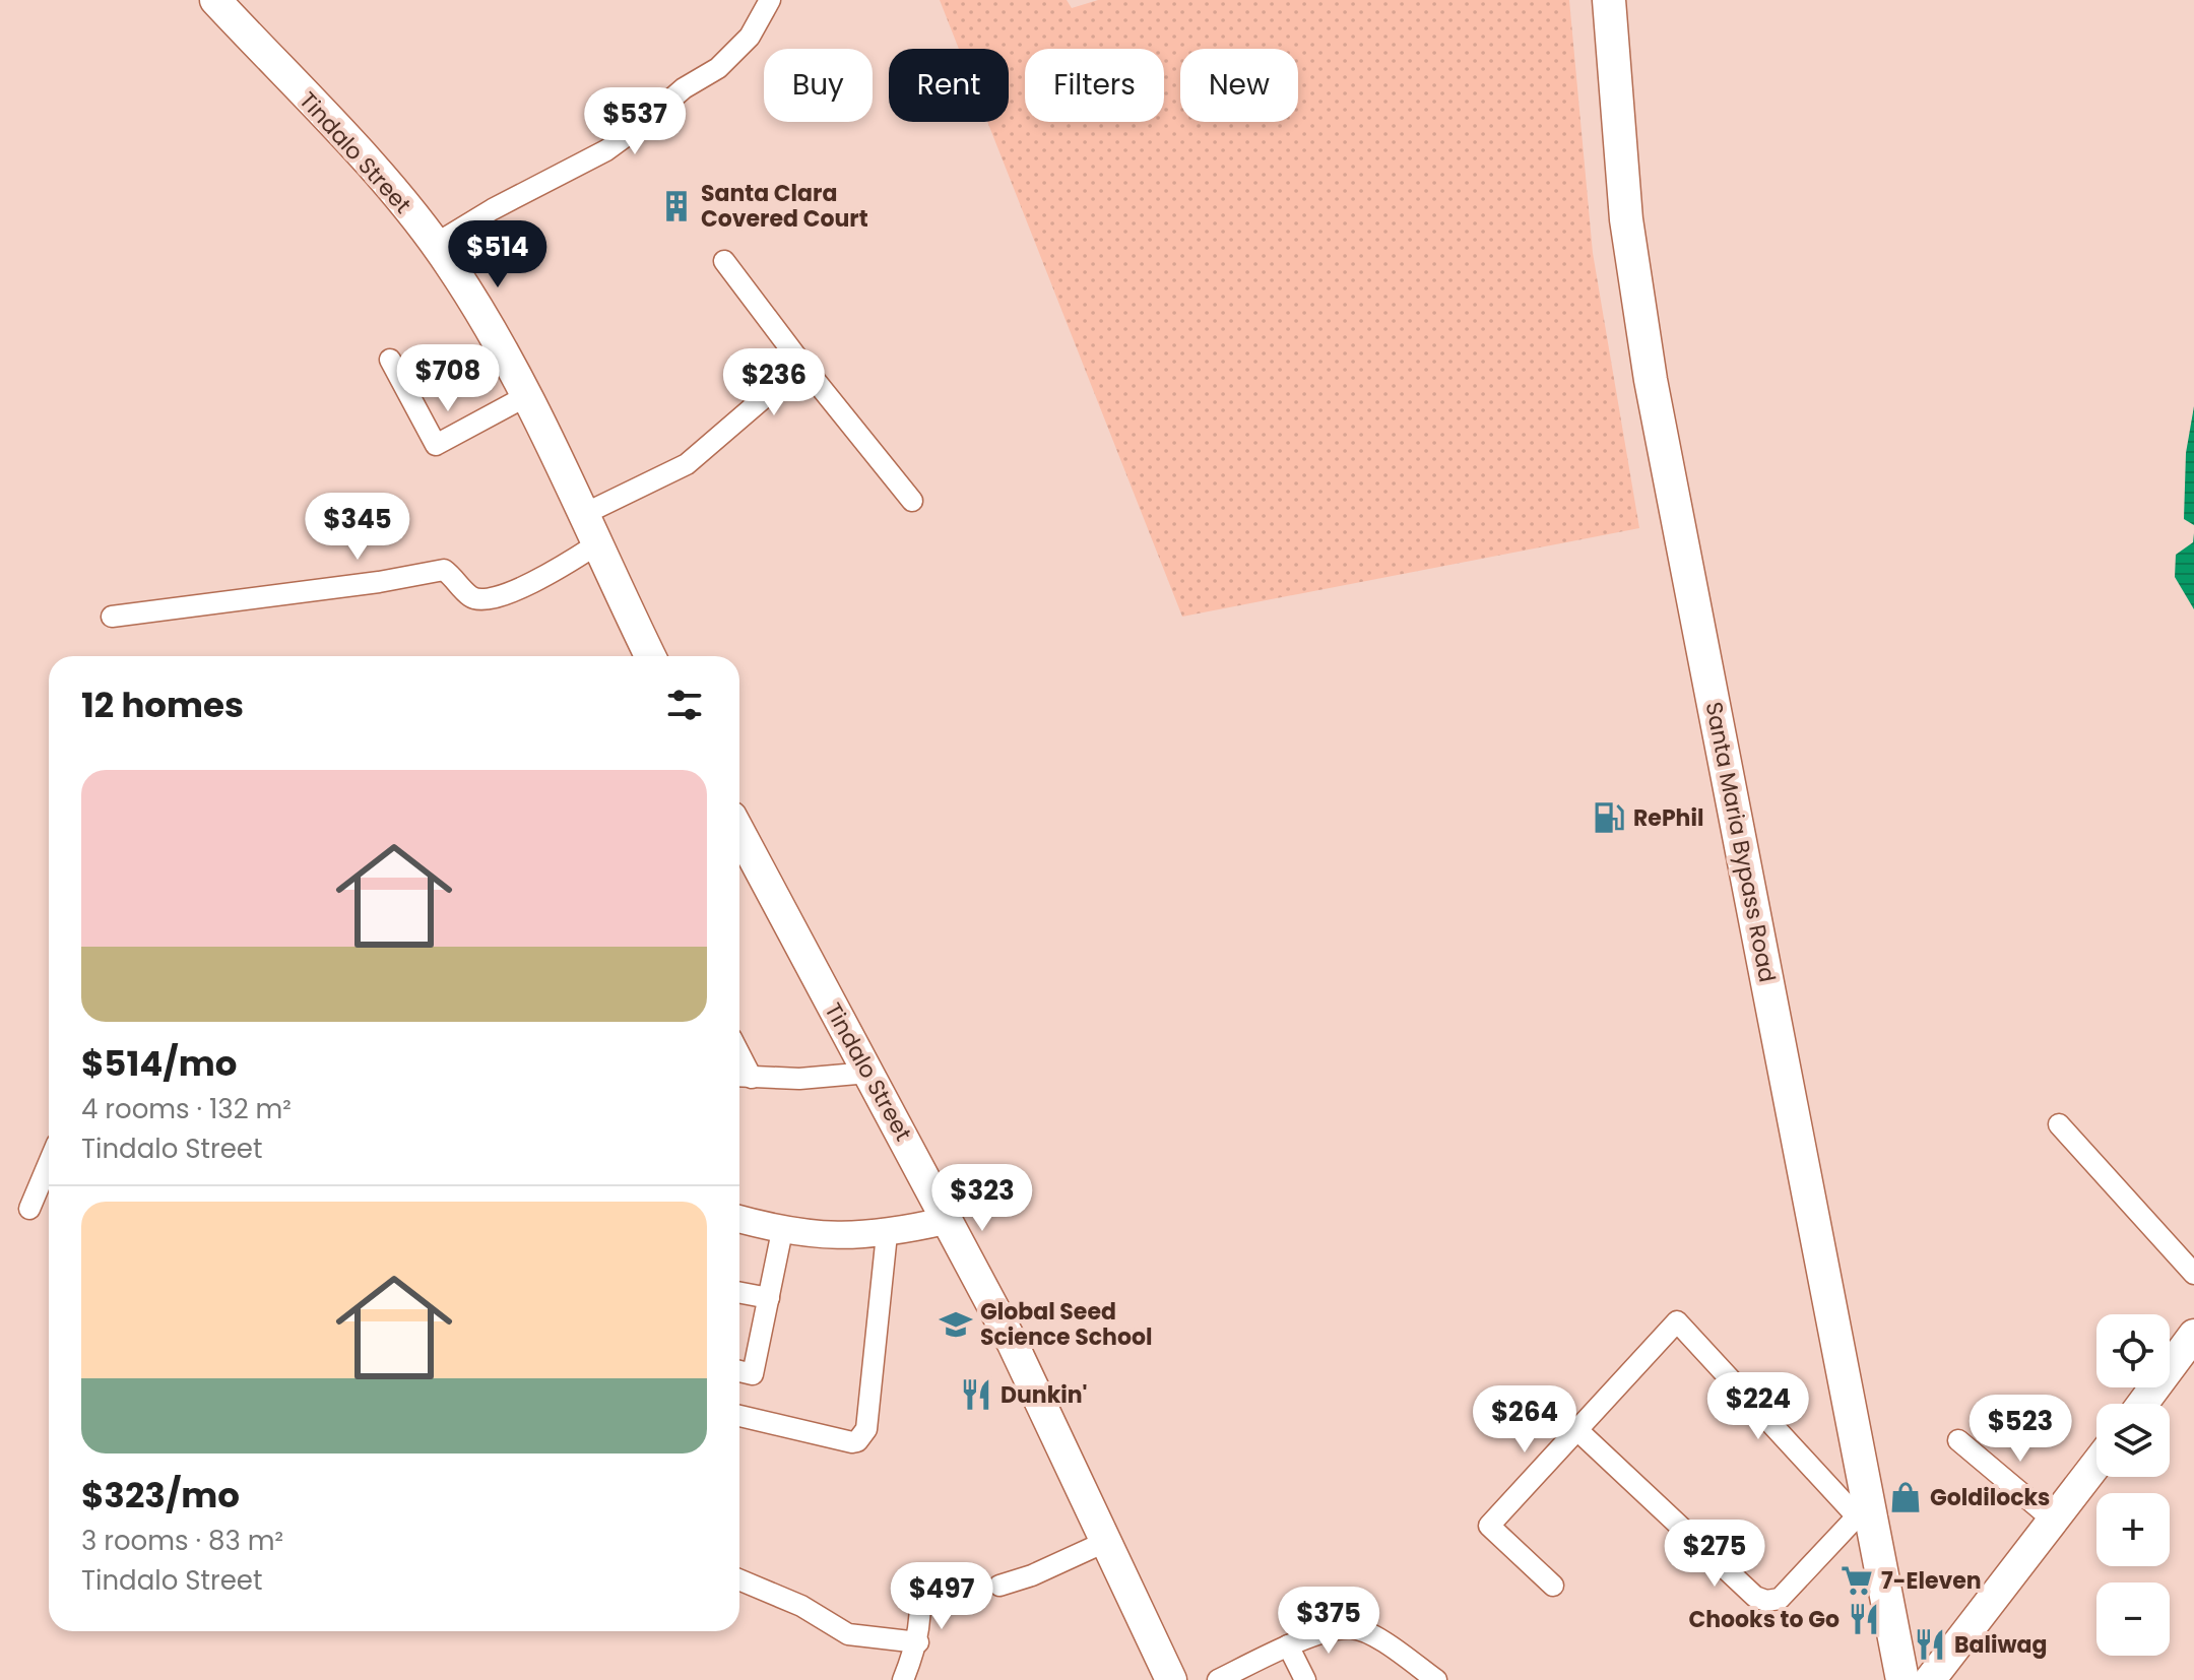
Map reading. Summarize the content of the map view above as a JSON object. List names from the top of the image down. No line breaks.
{"streets":{"main road":["Tindalo Street","Santa Maria Bypass Road"]},"places":{"building":["Santa Clara Covered Court"],"fuel station":["RePhil"],"school or university":["Global Seed Science School"],"restaurant":["Dunkin'","Chooks to Go","Baliwag"],"shop":["Goldilocks"],"supermarket":["7-Eleven"]},"page":{"chip":["Buy","Rent","Filters","New"],"price":["$537","$514","$708","$236","$345","$323","$224","$264","$523","$275","$497","$375"],"heading":"12 homes","list":[{"name":"$514/mo","note":"4 rooms · 132 m² · Tindalo Street"},{"name":"$323/mo","note":"3 rooms · 83 m² · Tindalo Street"}],"map_buttons":["+","−"]}}
